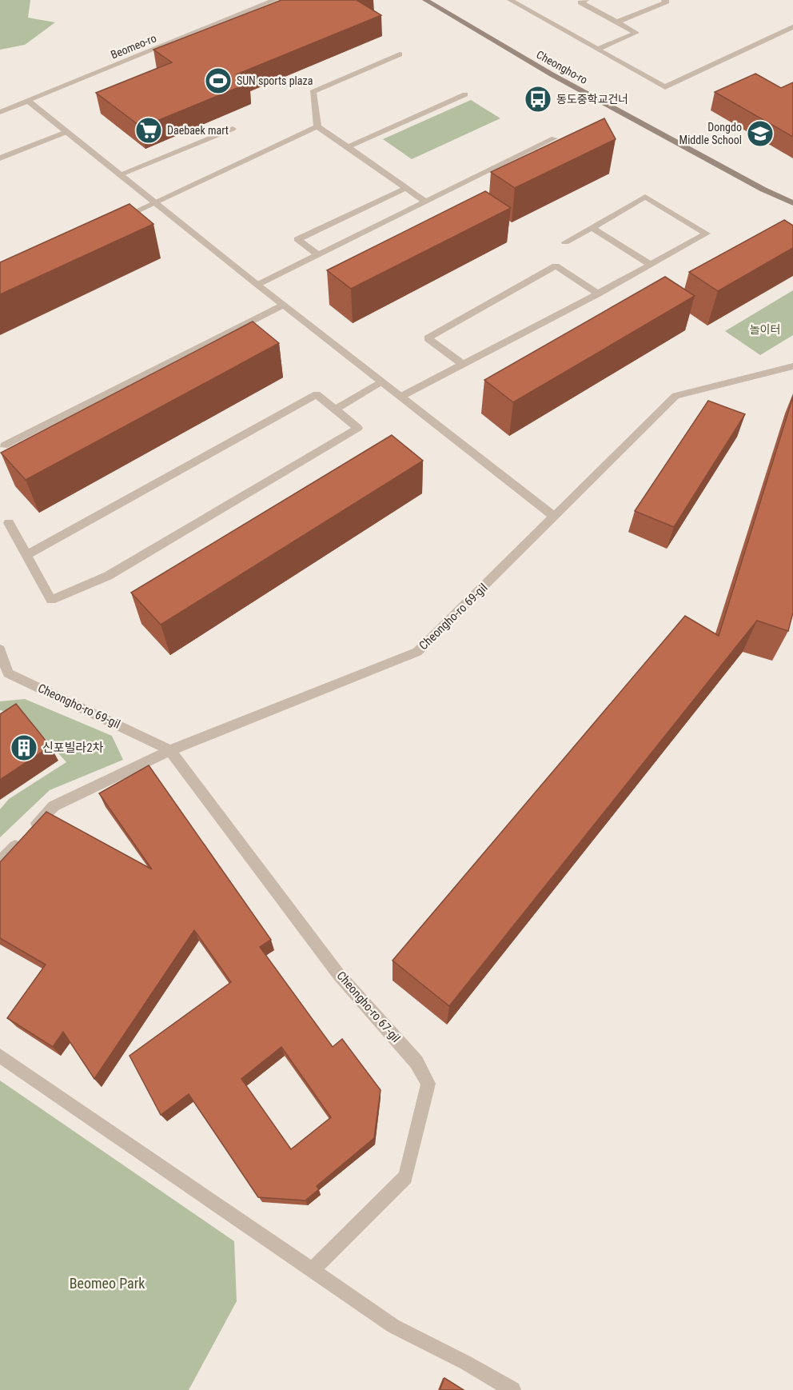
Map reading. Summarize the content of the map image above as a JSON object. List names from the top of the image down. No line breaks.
{"streets":{"main road":["Cheongho-ro"],"street":["Beomeo-ro","Cheongho-ro 69-gil","Cheongho-ro 67-gil"]},"crossings":[["Cheongho-ro 69-gil","Cheongho-ro 67-gil"]],"parks":["놀이터","Beomeo Park"],"places":{"sports":["SUN sports plaza"],"bus stop":["동도중학교건너"],"supermarket":["Daebaek mart"],"school or university":["Dongdo Middle School"],"building":["신포빌라2차"]}}
